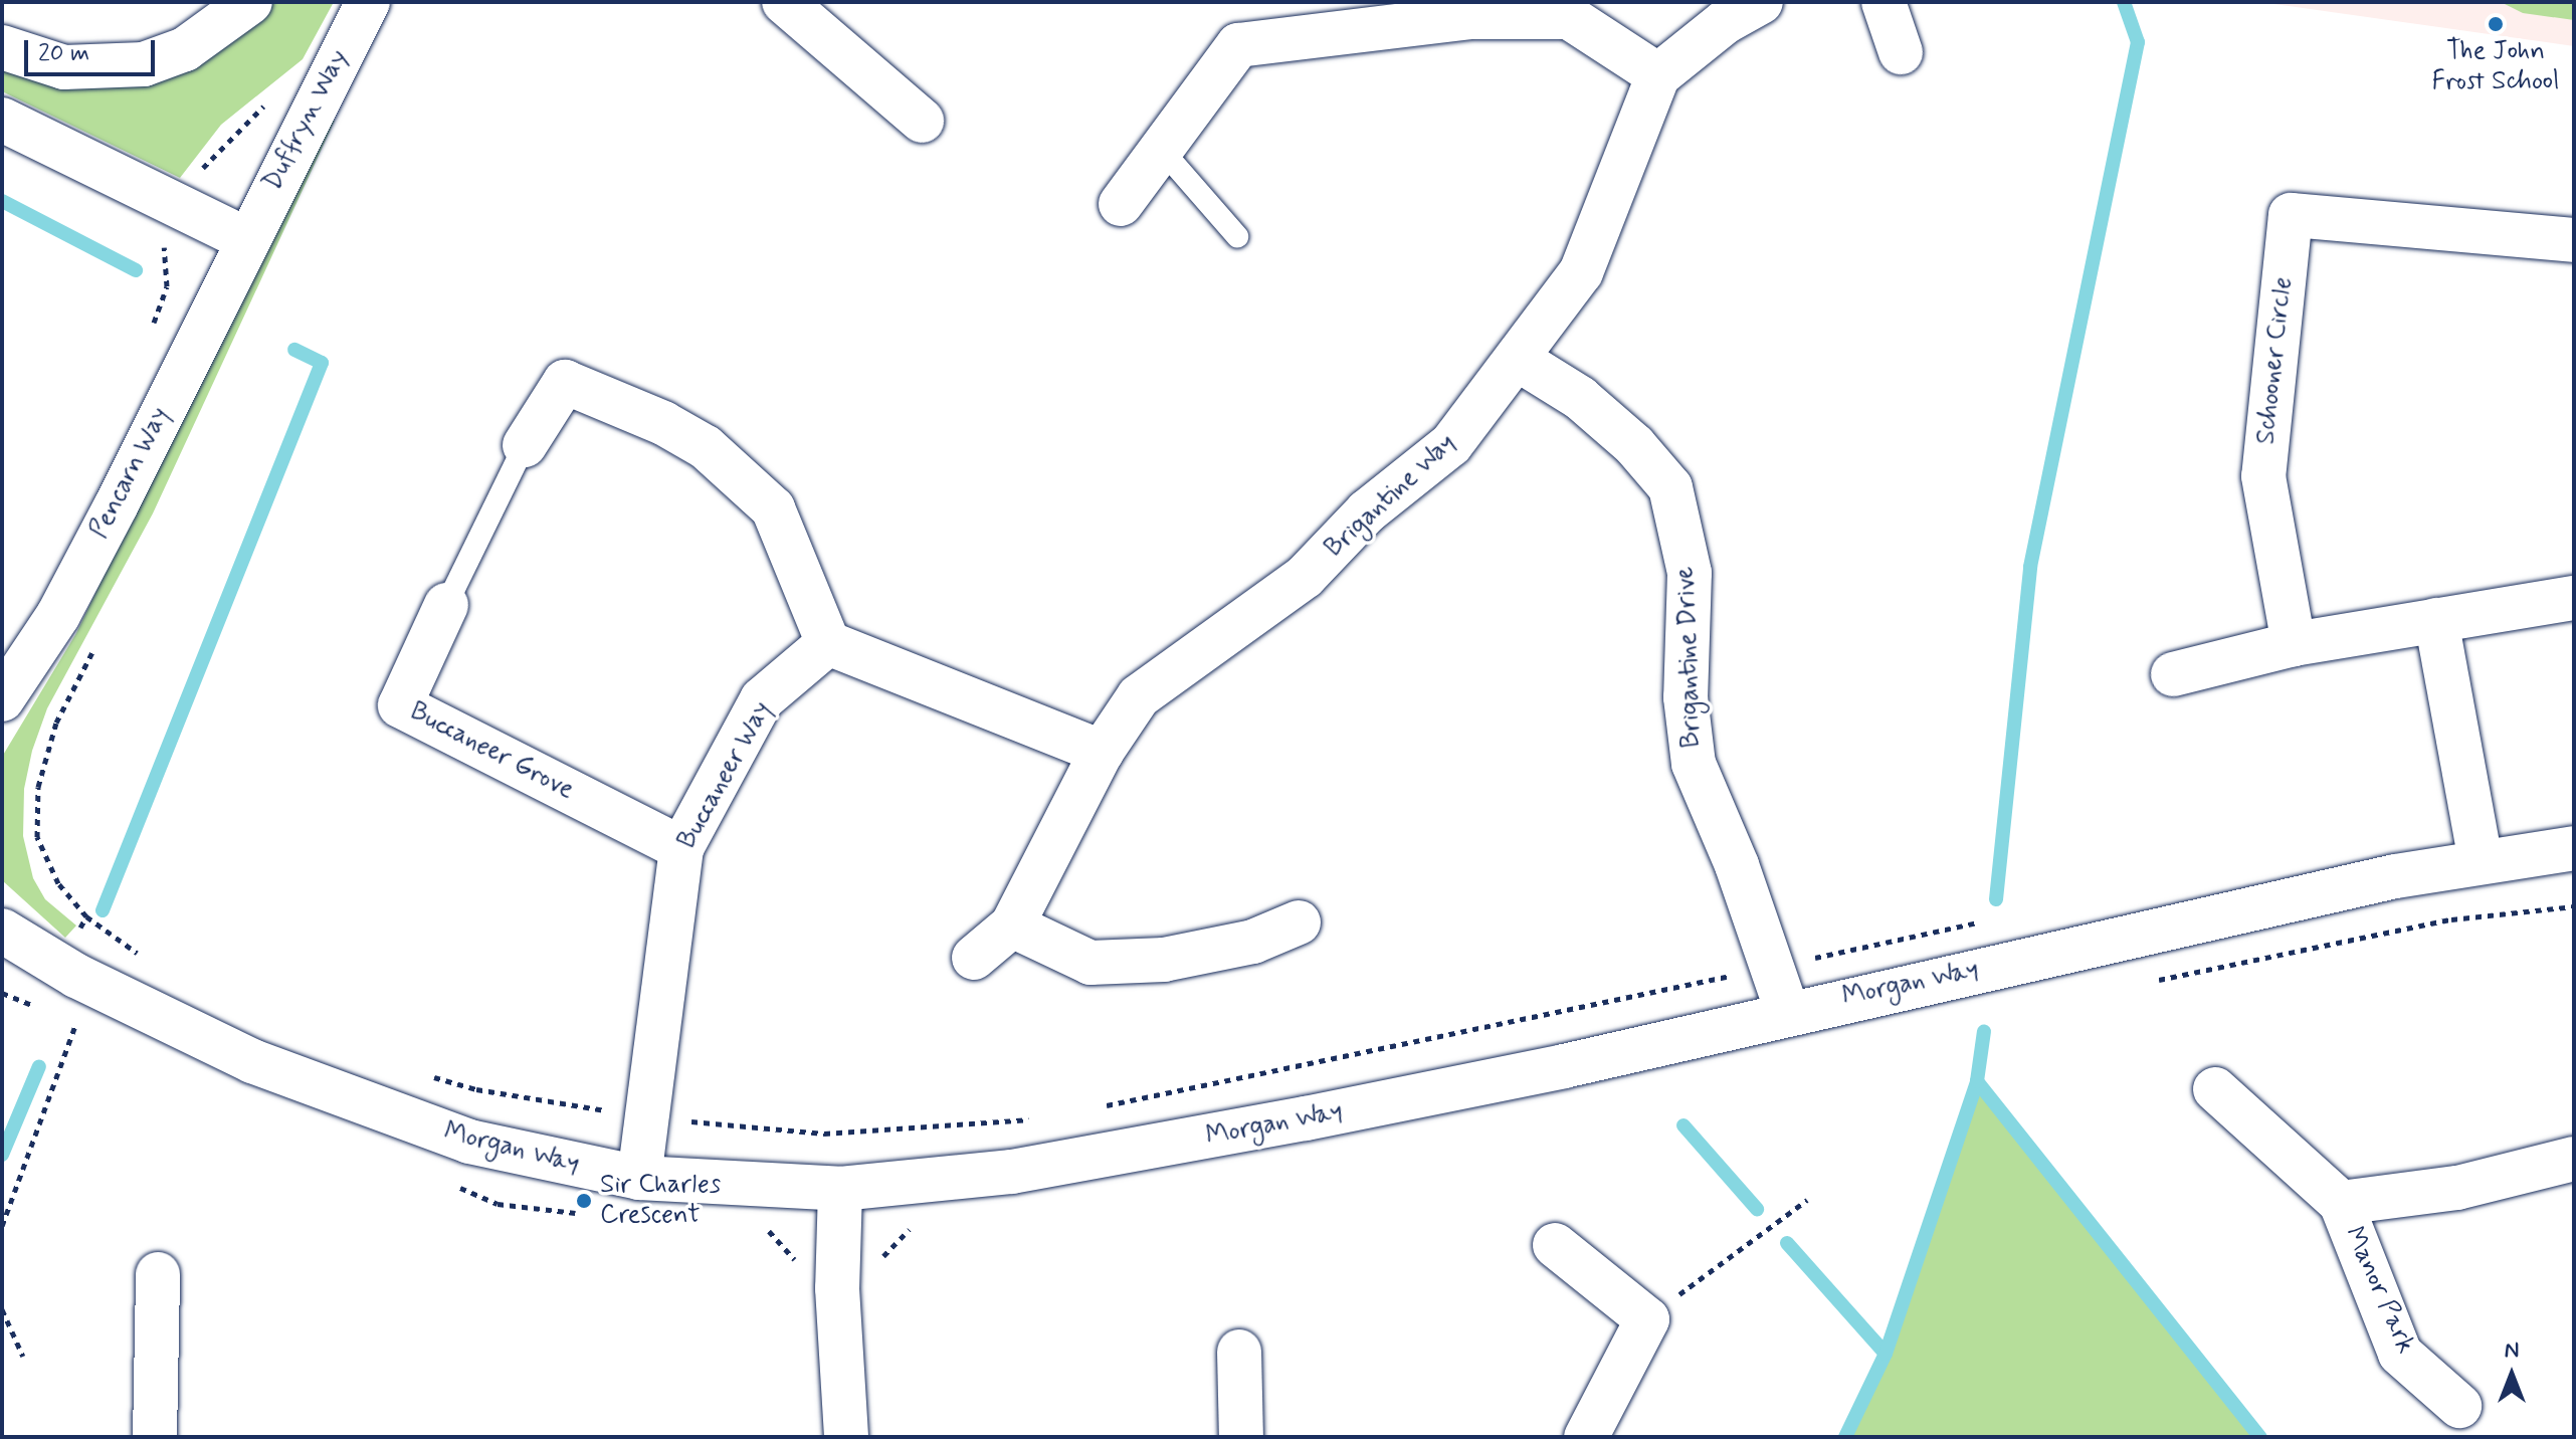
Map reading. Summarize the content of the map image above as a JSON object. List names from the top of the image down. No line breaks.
{"streets":{"street":["Duffryn Way","Schooner Circle","Pencarn Way","Brigantine Way","Brigantine Drive","Buccaneer Grove","Buccaneer Way","Morgan Way","Manor Park"]},"crossings":[["Duffryn Way","Pencarn Way"],["Brigantine Way","Brigantine Drive"],["Brigantine Drive","Morgan Way"],["Buccaneer Grove","Buccaneer Way"],["Buccaneer Way","Morgan Way"]],"places":["The John Frost School","Sir Charles Crescent"],"scale_bar":"20 m","north":"top"}
